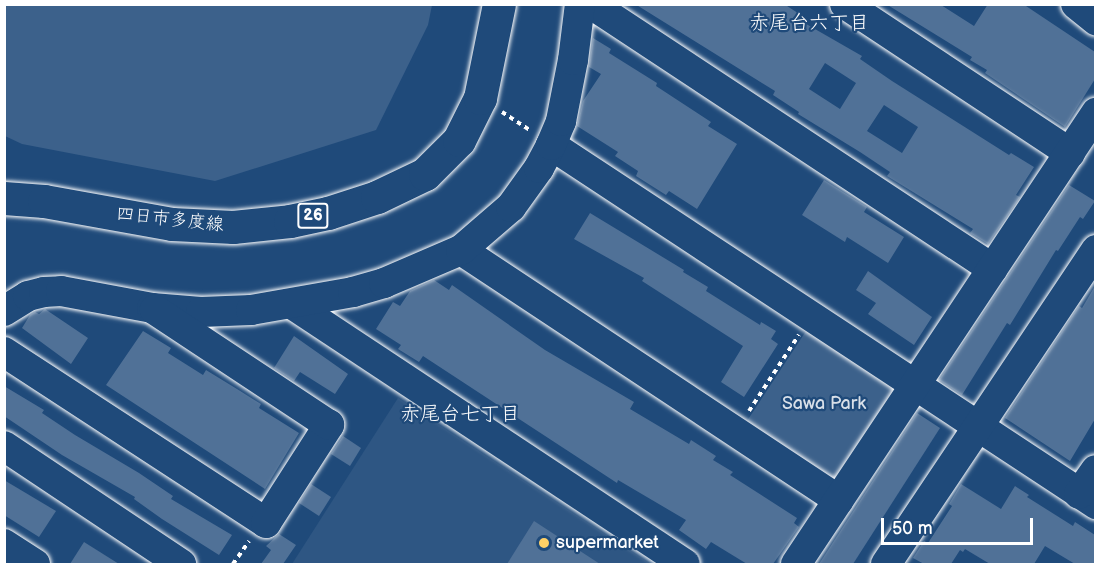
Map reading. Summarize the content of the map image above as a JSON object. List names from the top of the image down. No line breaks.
{"streets":{"main road":["26","四日市多度線"]},"districts":["赤尾台六丁目","赤尾台七丁目"],"parks":["Sawa Park"],"places":["supermarket"],"scale_bar":"50 m"}
